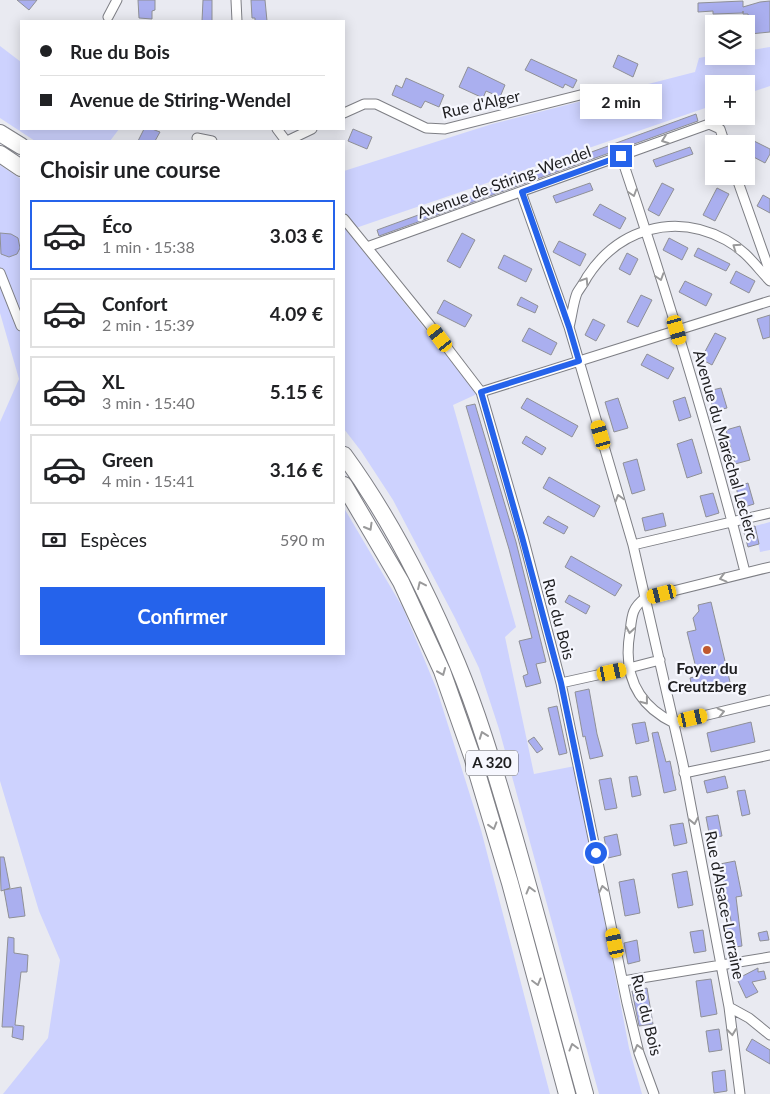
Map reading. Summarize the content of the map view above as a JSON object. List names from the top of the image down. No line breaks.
{"streets":{"highway":["A 320"],"street":["Rue d'Alger","Avenue de Stiring-Wendel","Avenue du Maréchal Leclerc","Rue du Bois","Rue d'Alsace-Lorraine"]},"crossings":[["Avenue de Stiring-Wendel","Avenue du Maréchal Leclerc"],["Avenue de Stiring-Wendel","Rue du Bois"],["Avenue de Stiring-Wendel","Rue d'Alsace-Lorraine"]],"one_way":["Avenue du Maréchal Leclerc","Rue du Bois"],"places":["Foyer du Creutzberg"],"page":{"map_buttons":["+","−"],"banner":["Rue du Bois","Avenue de Stiring-Wendel"],"bubble":"2 min","heading":"Choisir une course","list":[{"name":"Éco","note":"1 min · 15:38","value":"3.03 €"},{"name":"Confort","note":"2 min · 15:39","value":"4.09 €"},{"name":"XL","note":"3 min · 15:40","value":"5.15 €"},{"name":"Green","note":"4 min · 15:41","value":"3.16 €"}],"pay":["Espèces","590 m"],"buttons":"Confirmer"}}
